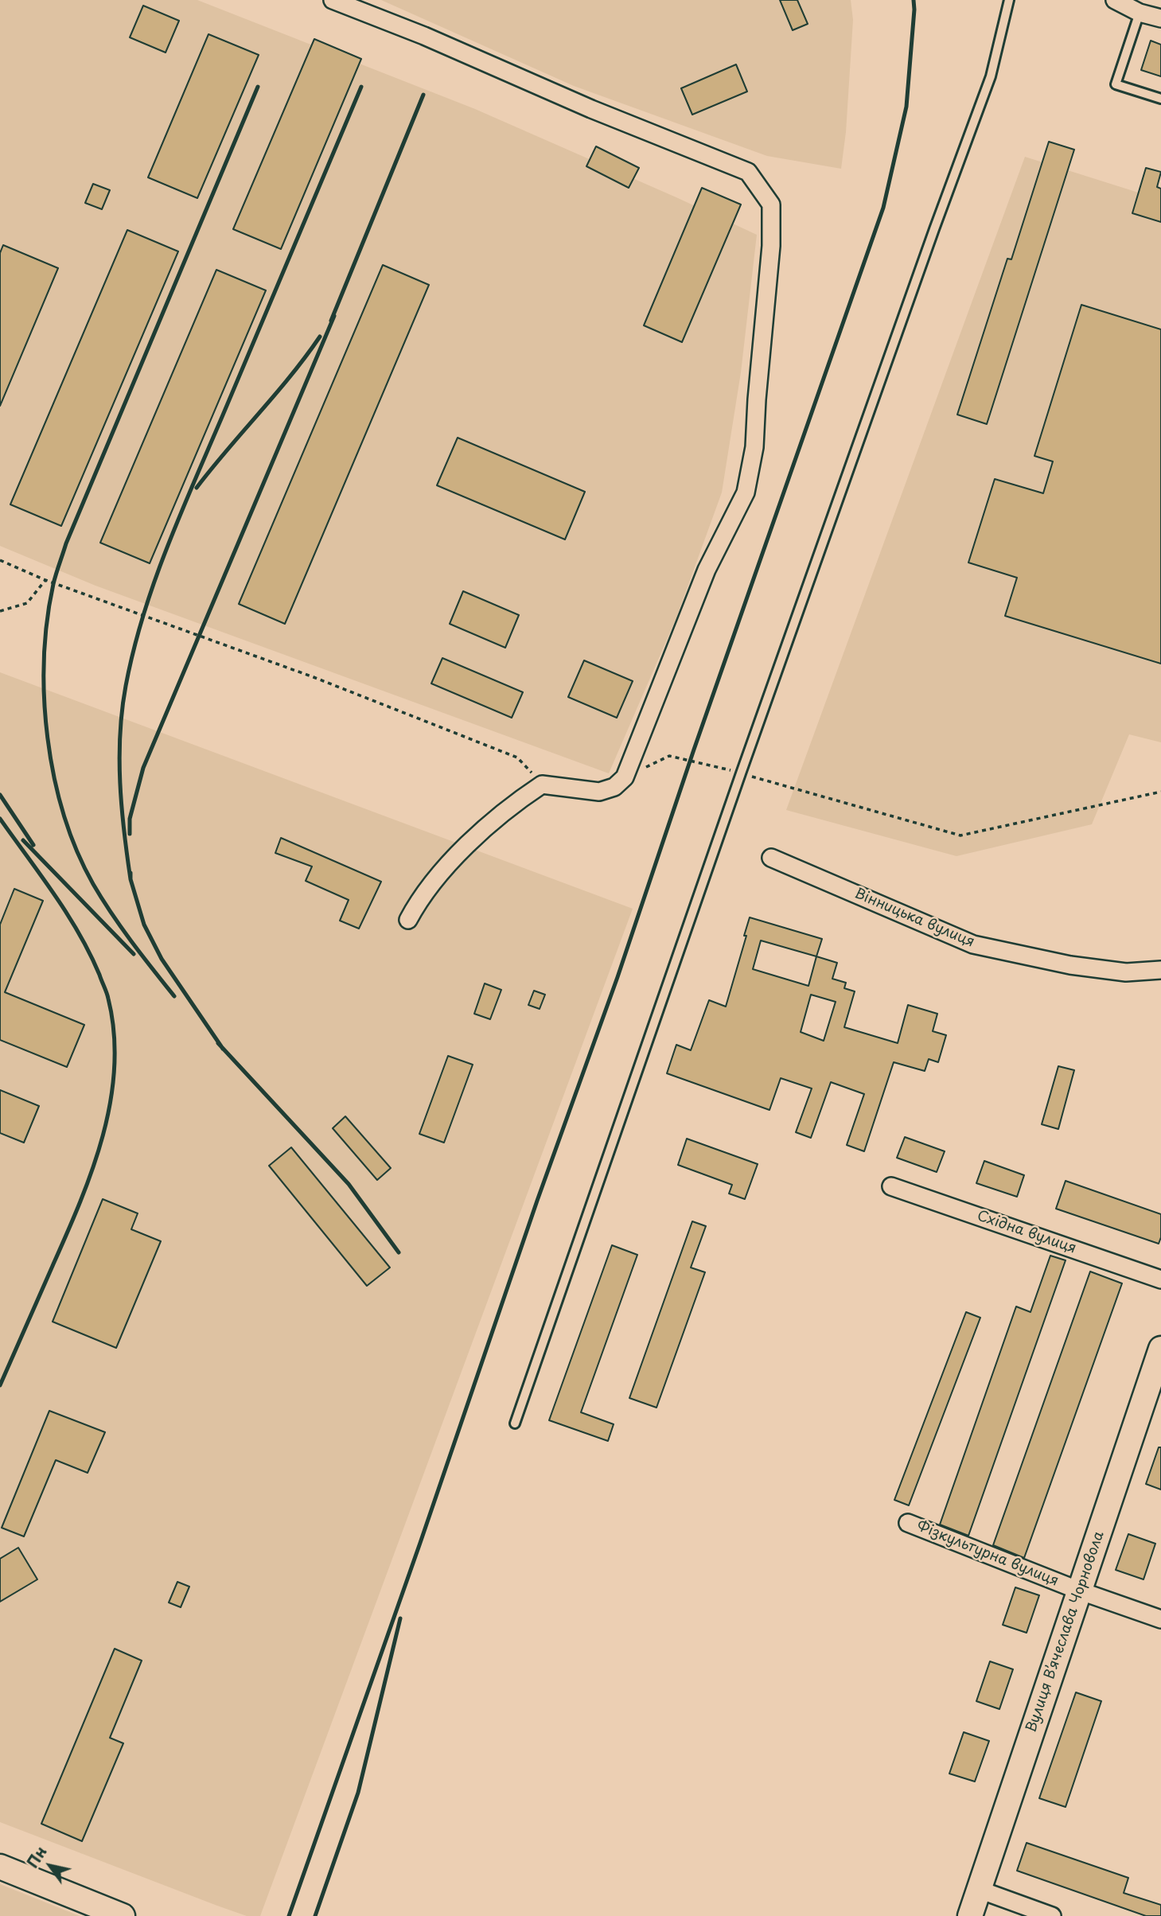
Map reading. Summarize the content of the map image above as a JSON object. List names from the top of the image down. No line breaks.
{"streets":{"street":["Вінницька вулиця","Східна вулиця","Фізкультурна вулиця","Вулиця Вʼячеслава Чорновола"]},"crossings":[["Фізкультурна вулиця","Вулиця Вʼячеслава Чорновола"]],"north":"top left"}
